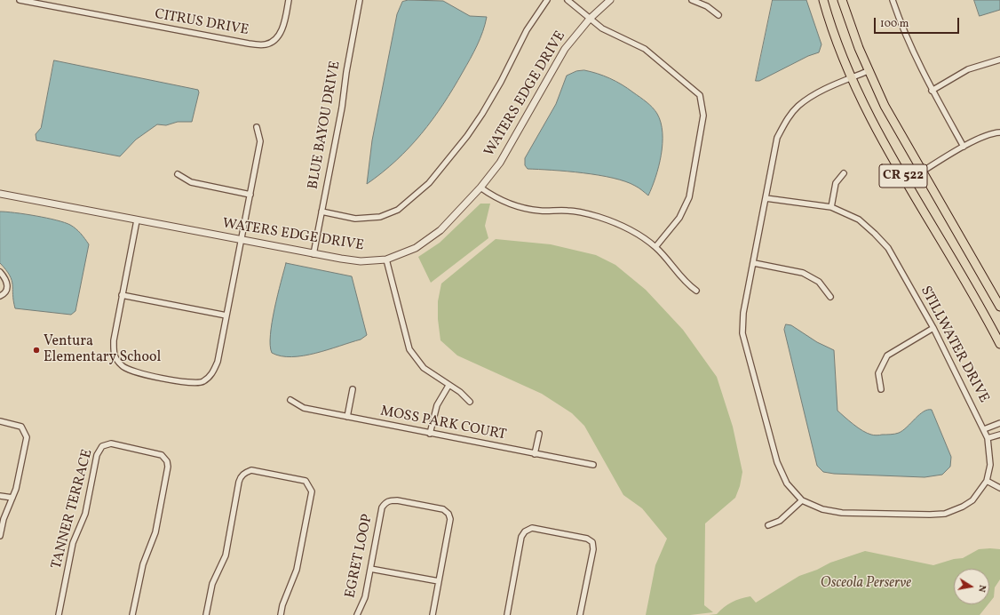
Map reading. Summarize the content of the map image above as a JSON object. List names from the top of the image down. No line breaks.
{"streets":{"main road":["CR 522"],"street":["CITRUS DRIVE","WATERS EDGE DRIVE","BLUE BAYOU DRIVE","STILLWATER DRIVE","MOSS PARK COURT","TANNER TERRACE","EGRET LOOP"]},"crossings":[["WATERS EDGE DRIVE","BLUE BAYOU DRIVE"],["CR 522","STILLWATER DRIVE"]],"parks":["Osceola Perserve"],"places":["Ventura Elementary School"],"scale_bar":"100 m","north":"right"}
